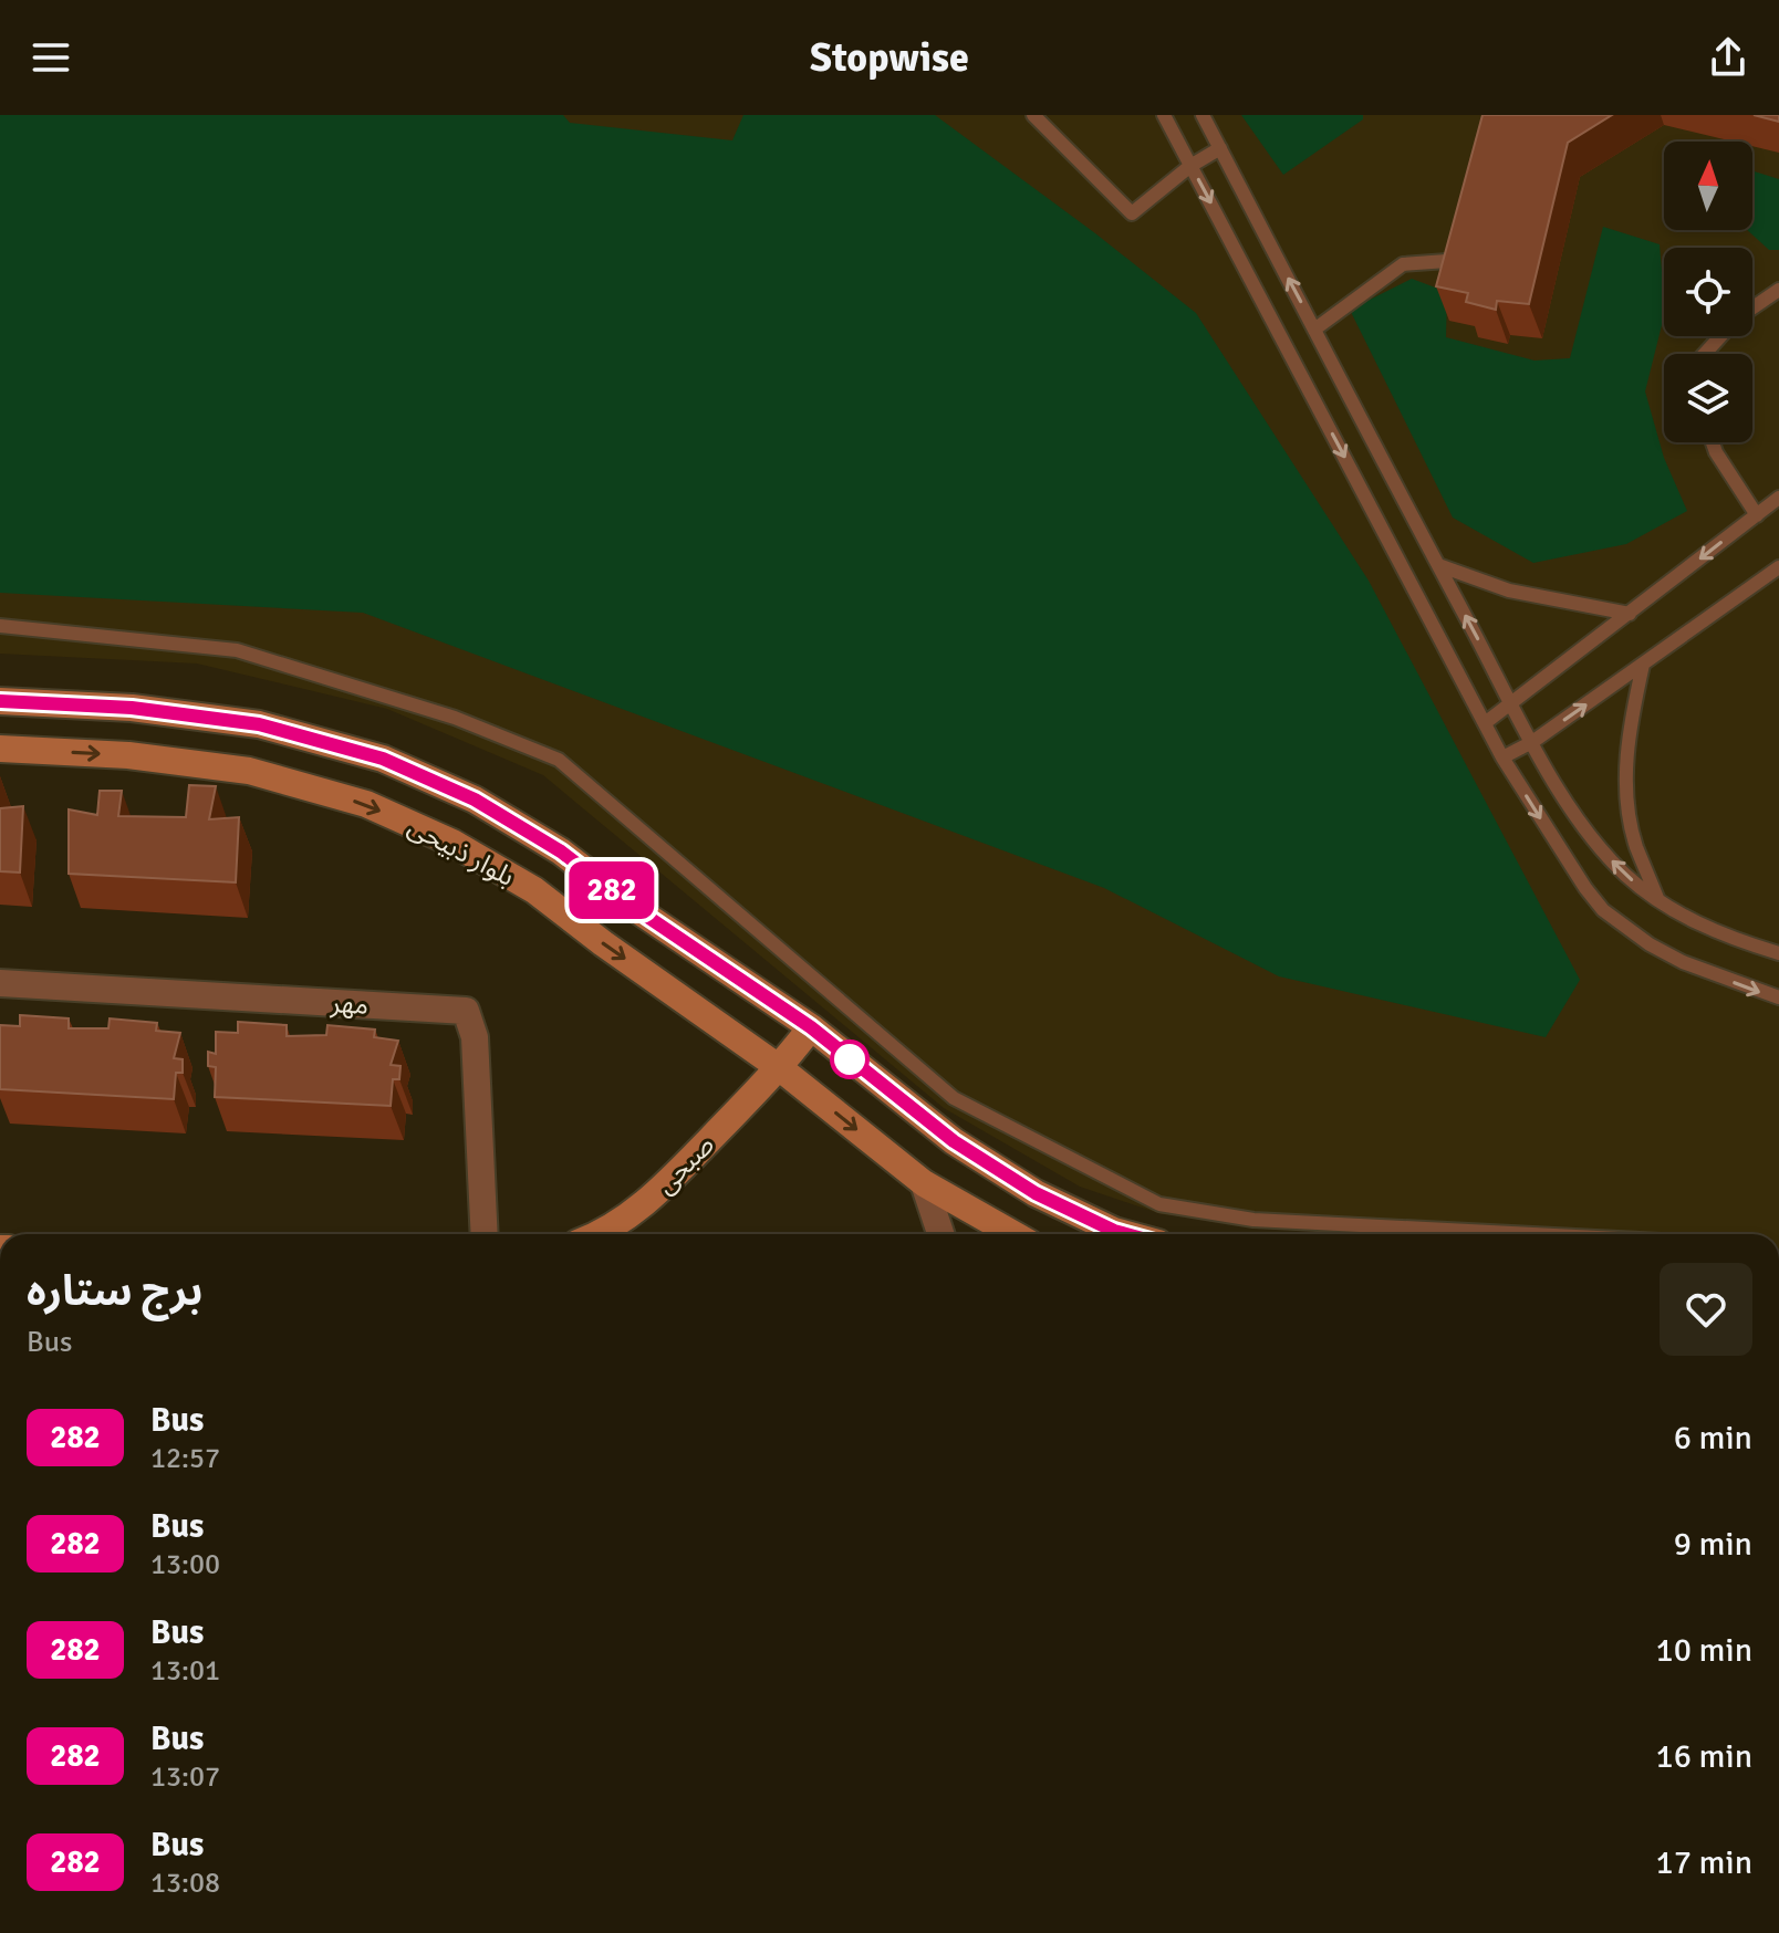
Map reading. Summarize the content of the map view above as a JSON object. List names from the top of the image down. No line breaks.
{"streets":{"main road":["بلوار ذبیحی","صبحی"],"street":["مهر"]},"crossings":[["بلوار ذبیحی","صبحی"]],"lines":["bus line 282"],"north":"top","page":{"header":"Stopwise","on_map":"282","heading":["برج ستاره","Bus"],"list":[{"mark":"282","name":"Bus","note":"12:57","value":"6 min"},{"mark":"282","name":"Bus","note":"13:00","value":"9 min"},{"mark":"282","name":"Bus","note":"13:01","value":"10 min"},{"mark":"282","name":"Bus","note":"13:07","value":"16 min"},{"mark":"282","name":"Bus","note":"13:08","value":"17 min"}]}}
